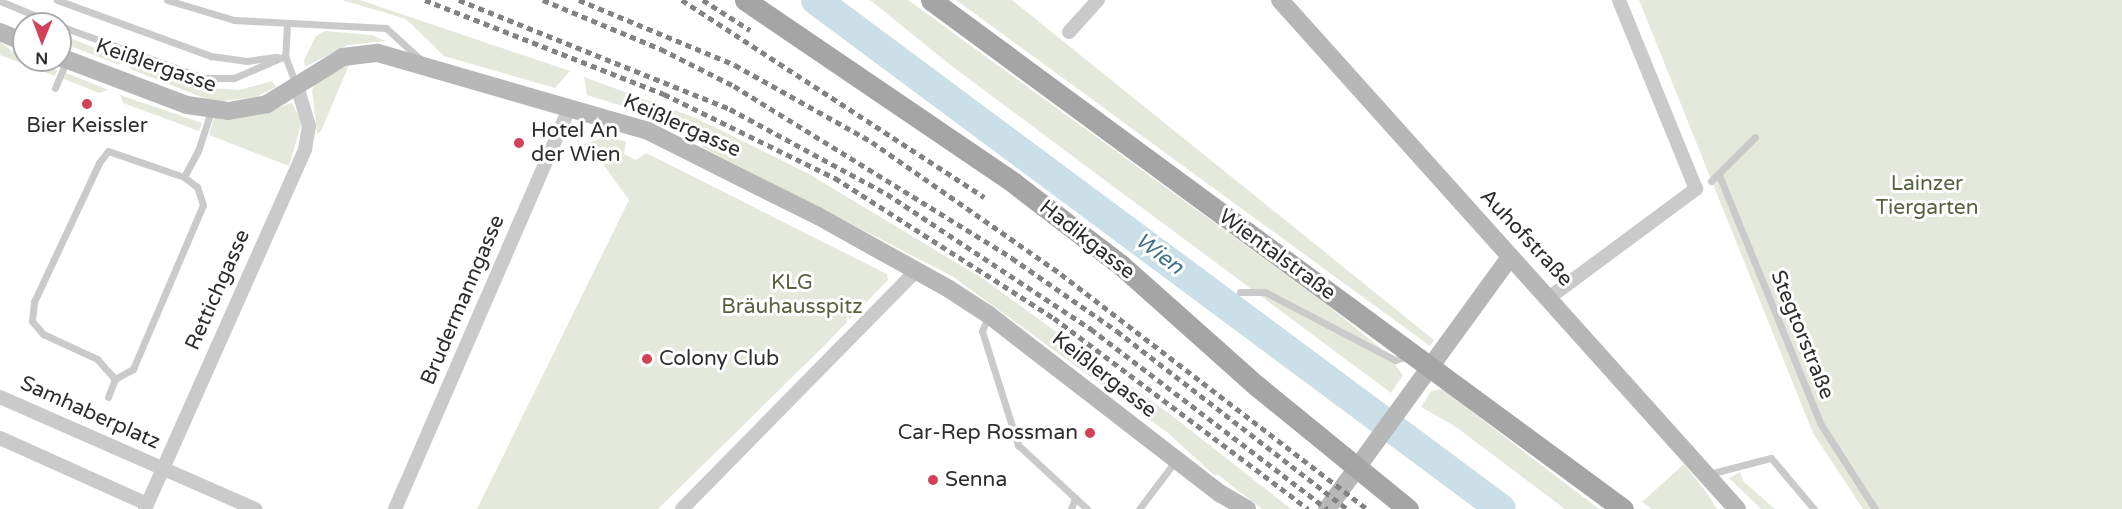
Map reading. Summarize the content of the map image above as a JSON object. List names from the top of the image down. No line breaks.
{"streets":{"main road":["Hadikgasse","Wientalstraße"],"street":["Keißlergasse","Auhofstraße","Rettichgasse","Brudermanngasse","Samhaberplatz"],"lane":["Stegtorstraße"]},"crossings":[["Keißlergasse","Rettichgasse"],["Keißlergasse","Brudermanngasse"],["Rettichgasse","Samhaberplatz"]],"water":["Wien"],"parks":["Lainzer Tiergarten","KLG Bräuhausspitz"],"places":["Bier Keissler","Hotel An der Wien","Colony Club","Car-Rep Rossman","Senna"],"north":"bottom"}
